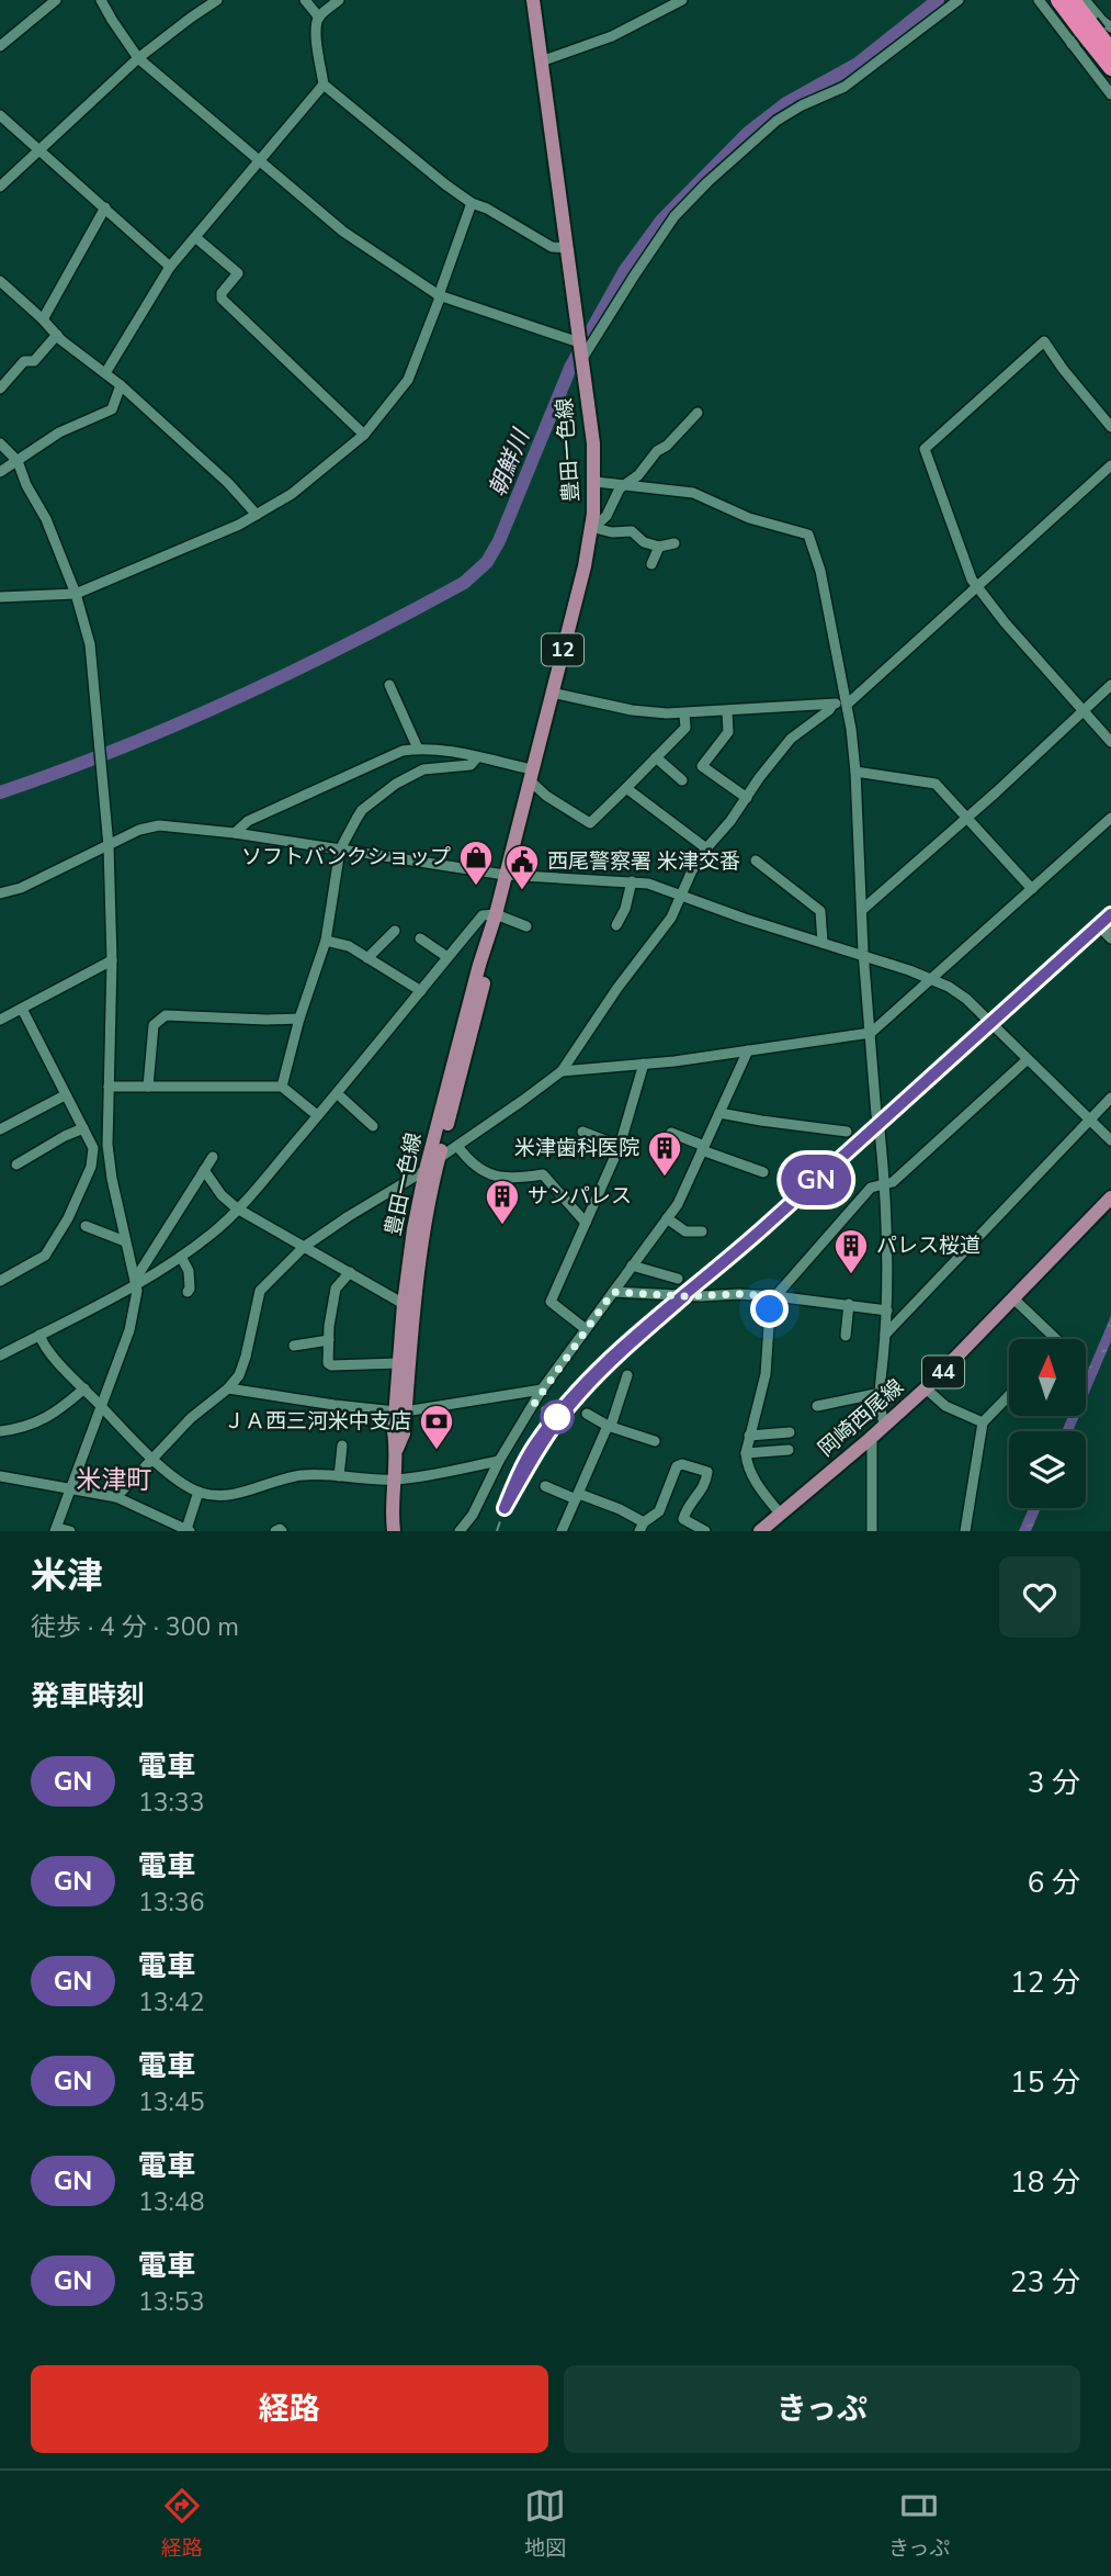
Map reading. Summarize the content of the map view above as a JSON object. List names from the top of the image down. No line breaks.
{"streets":{"main road":["豊田一色線","12","44","岡崎西尾線"]},"districts":["米津町"],"water":["朝鮮川"],"places":{"shop":["ソフトバンクショップ"],"public building":["西尾警察署 米津交番"],"building":["米津歯科医院","サンパレス","パレス桜道"],"bank":["ＪＡ西三河米中支店"]},"north":"top","page":{"on_map":"GN","heading":[["米津","徒歩 · 4 分 · 300 m"],"発車時刻"],"list":[{"mark":"GN","name":"電車","note":"13:33","value":"3 分"},{"mark":"GN","name":"電車","note":"13:36","value":"6 分"},{"mark":"GN","name":"電車","note":"13:42","value":"12 分"},{"mark":"GN","name":"電車","note":"13:45","value":"15 分"},{"mark":"GN","name":"電車","note":"13:48","value":"18 分"},{"mark":"GN","name":"電車","note":"13:53","value":"23 分"}],"buttons":["経路","きっぷ"],"tabs":["経路","地図","きっぷ"]}}
